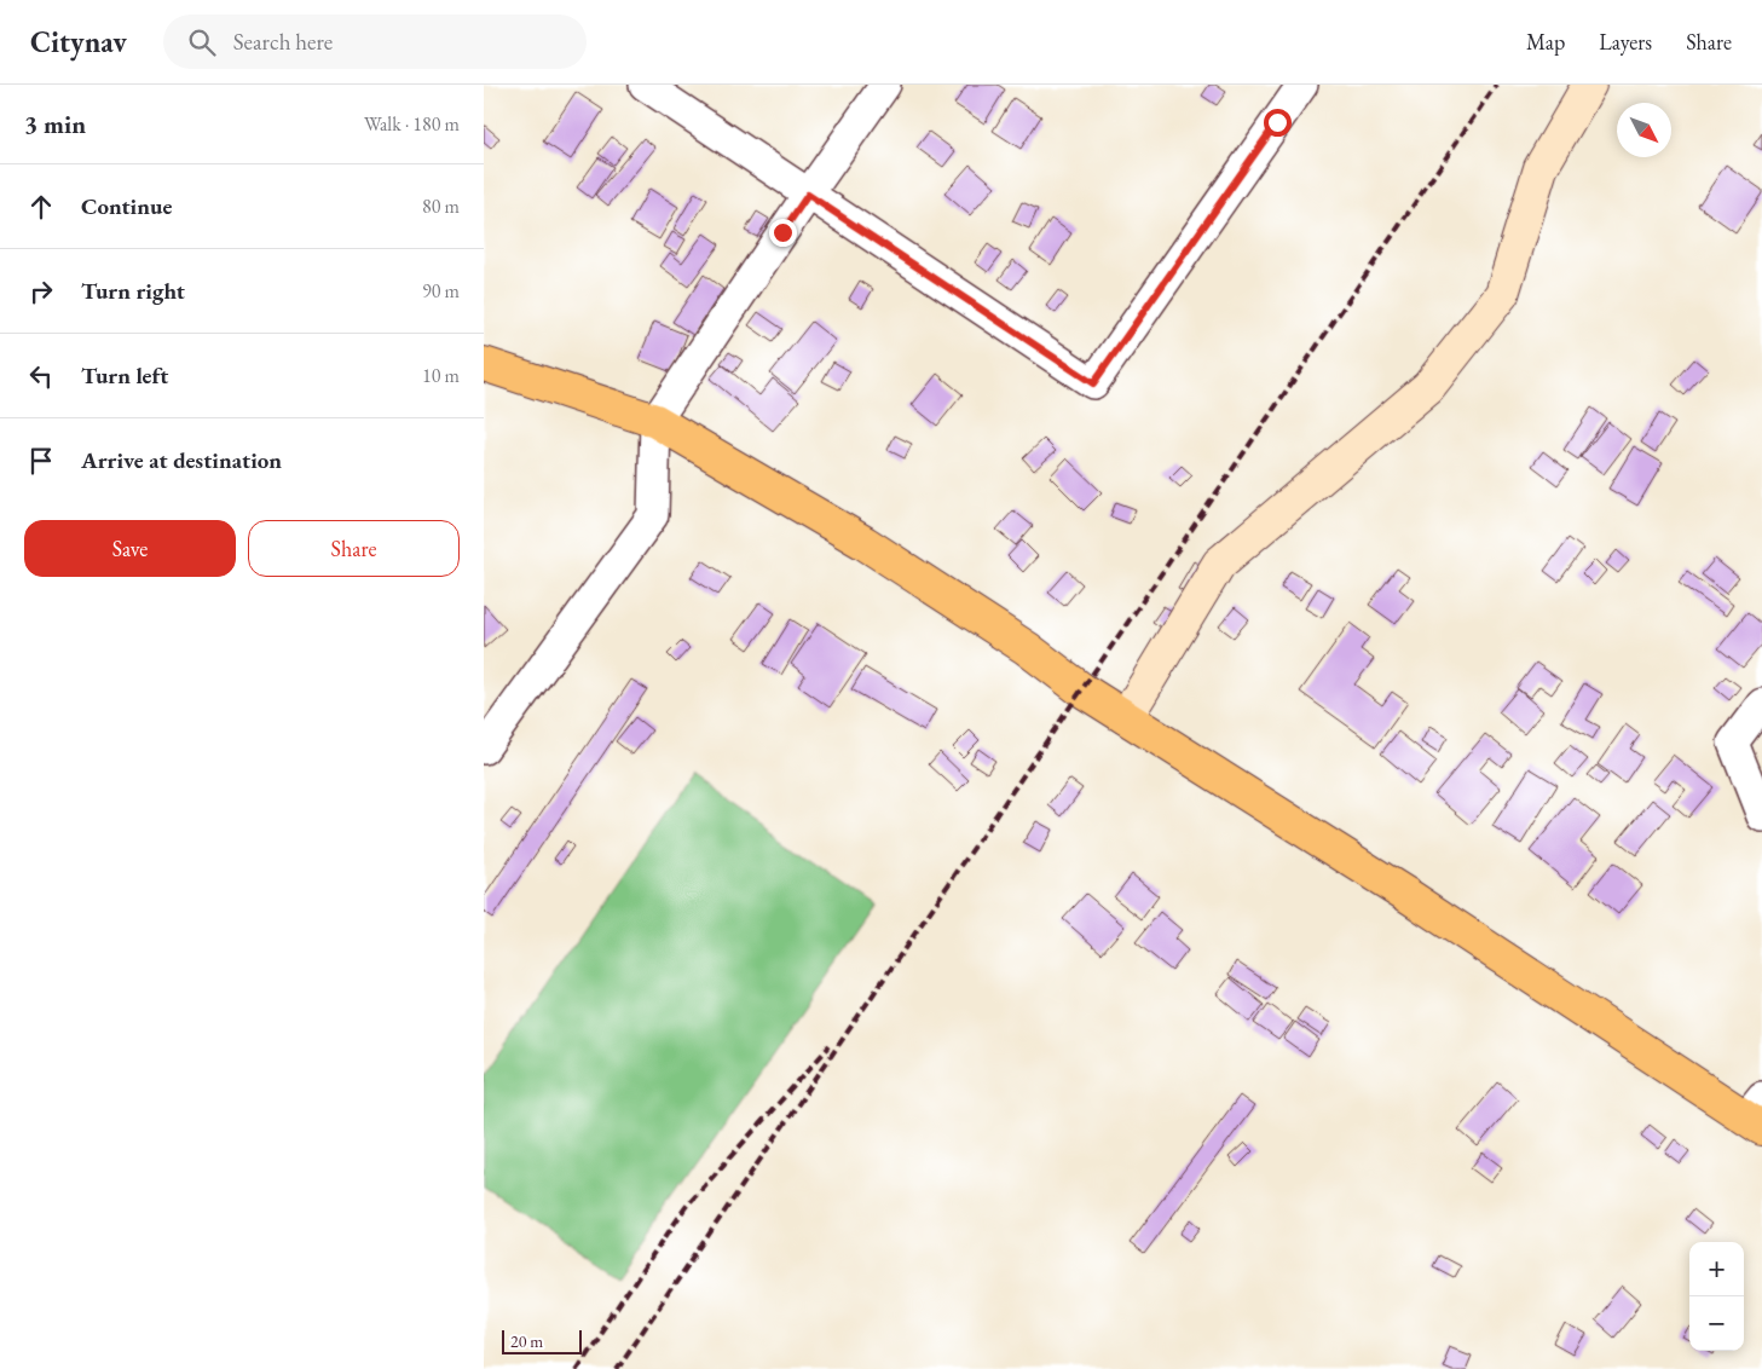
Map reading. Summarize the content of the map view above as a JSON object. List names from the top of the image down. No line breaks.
{"scale_bar":"20 m","north":"bottom right","page":{"header":"Citynav","search":"Search here","nav":["Map","Layers","Share"],"heading":["3 min","Walk · 180 m"],"list":[["Continue","80 m"],["Turn right","90 m"],["Turn left","10 m"],"Arrive at destination"],"buttons":["Save","Share"],"map_buttons":["+","−"],"scale":"20 m"}}
